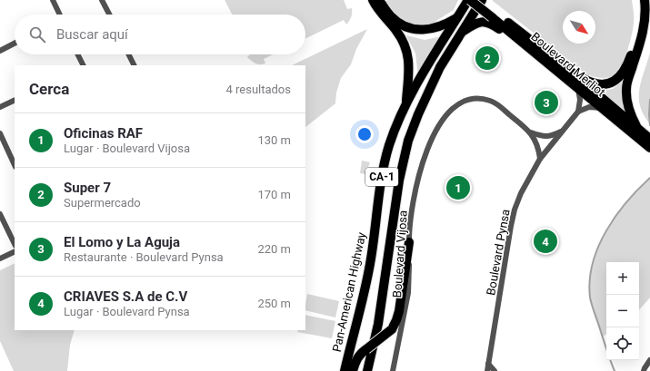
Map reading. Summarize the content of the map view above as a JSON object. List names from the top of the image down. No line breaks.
{"streets":{"main road":["Boulevard Merliot","CA-1","Pan-American Highway"],"street":["Boulevard Pynsa","Boulevard Vijosa"]},"crossings":[["Boulevard Merliot","CA-1"],["Boulevard Merliot","Pan-American Highway"],["Boulevard Pynsa","Boulevard Vijosa"]],"north":"bottom right","page":{"search":"Buscar aquí","pins":["2","3","1","4"],"heading":["Cerca","4 resultados"],"list":[{"mark":"1","name":"Oficinas RAF","note":"Lugar · Boulevard Vijosa","value":"130 m"},{"mark":"2","name":"Super 7","note":"Supermercado","value":"170 m"},{"mark":"3","name":"El Lomo y La Aguja","note":"Restaurante · Boulevard Pynsa","value":"220 m"},{"mark":"4","name":"CRIAVES S.A de C.V","note":"Lugar · Boulevard Pynsa","value":"250 m"}],"map_buttons":["+","−"]}}
